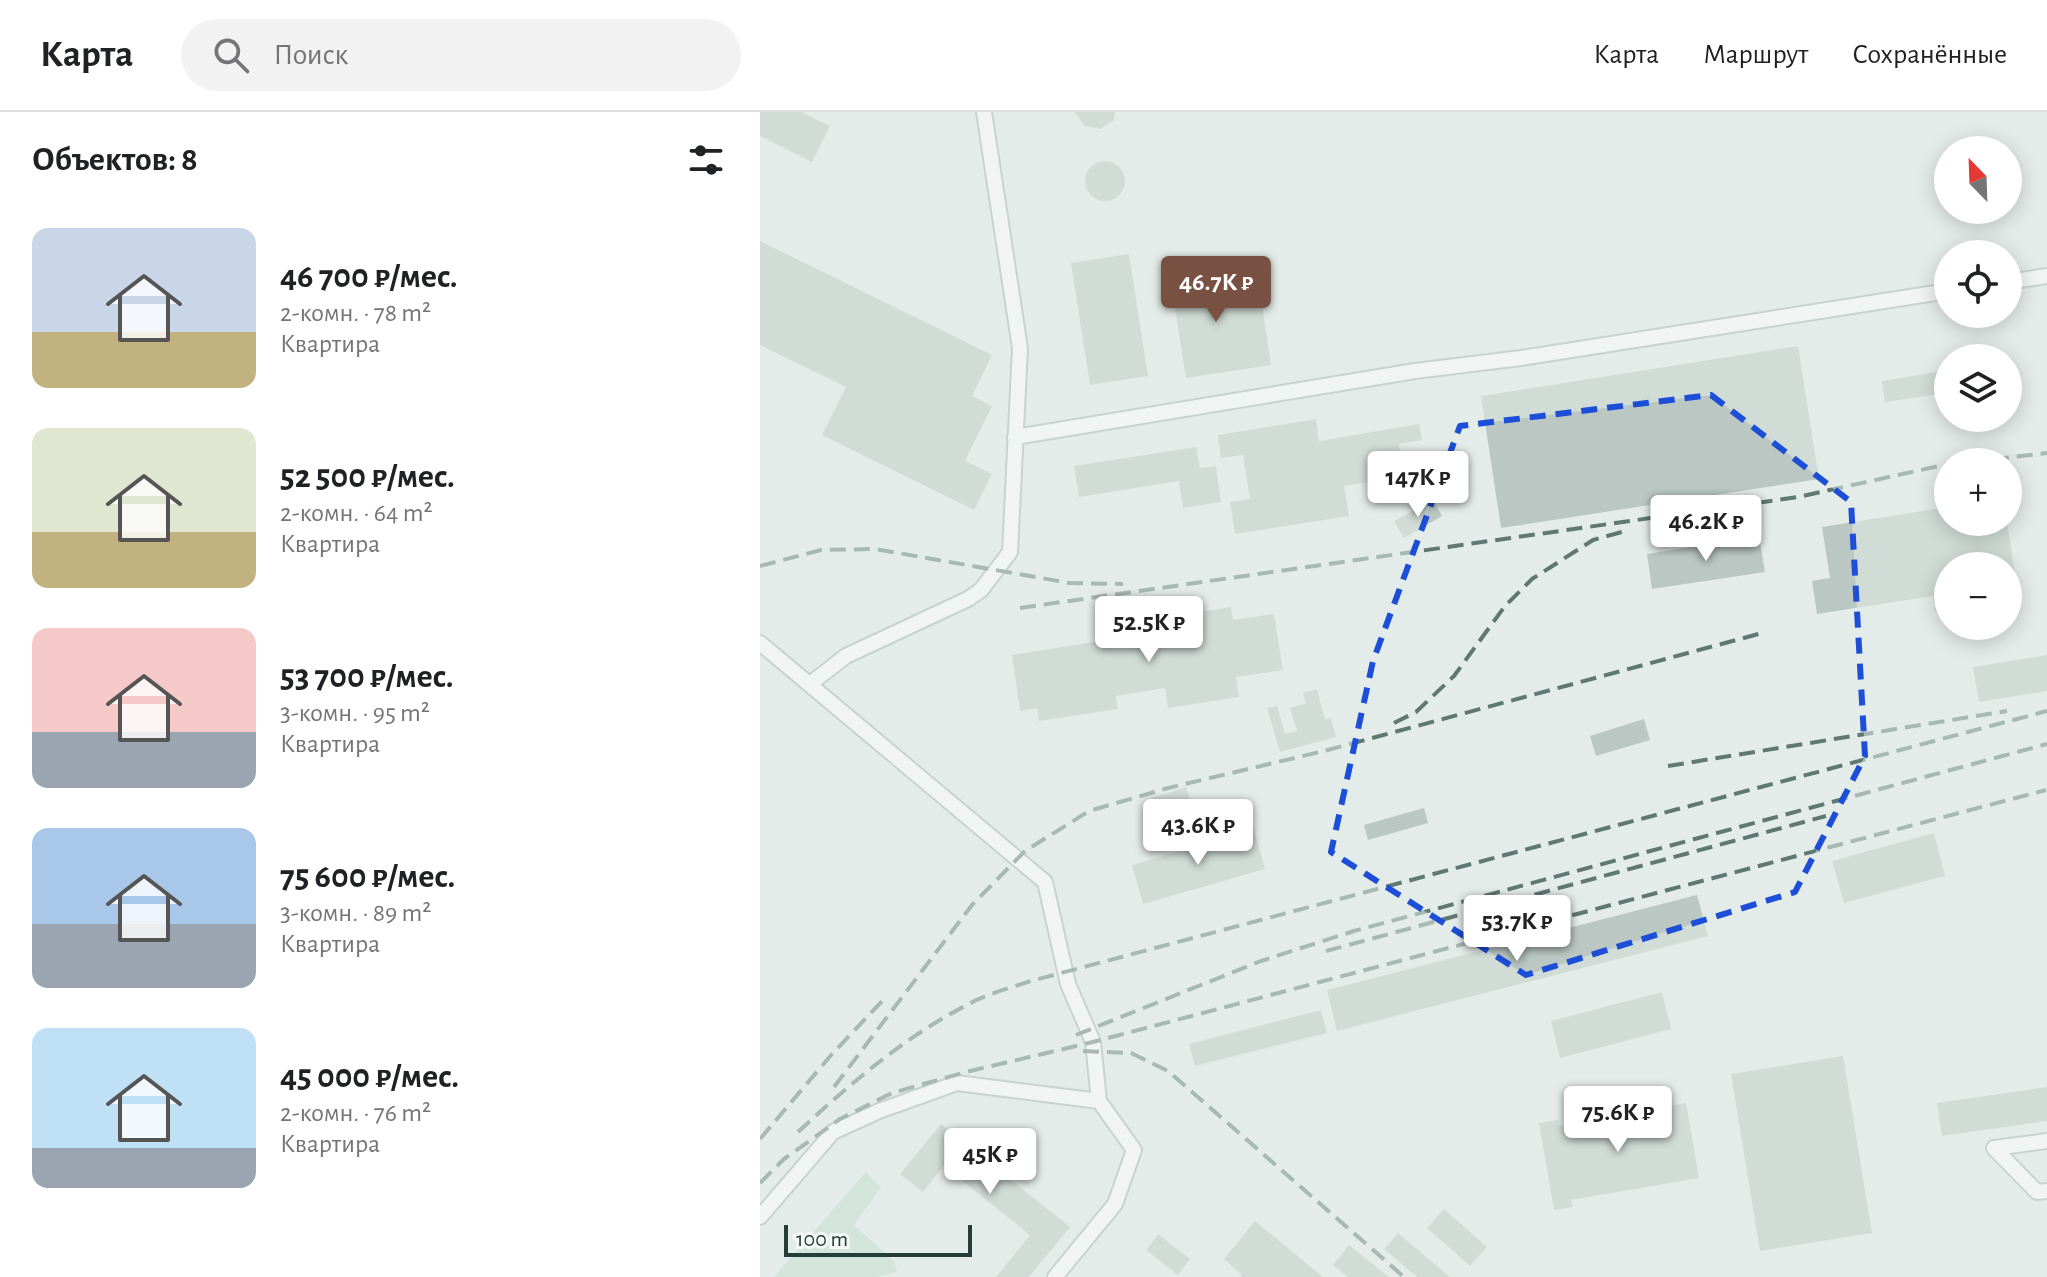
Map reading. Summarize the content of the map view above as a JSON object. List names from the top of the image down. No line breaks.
{"scale_bar":"100 m","north":"top left","page":{"header":"Карта","search":"Поиск","nav":["Карта","Маршрут","Сохранённые"],"heading":"Объектов: 8","map_buttons":["+","−"],"list":[{"name":"46 700 ₽/мес.","note":"2-комн. · 78 m² · Квартира"},{"name":"52 500 ₽/мес.","note":"2-комн. · 64 m² · Квартира"},{"name":"53 700 ₽/мес.","note":"3-комн. · 95 m² · Квартира"},{"name":"75 600 ₽/мес.","note":"3-комн. · 89 m² · Квартира"},{"name":"45 000 ₽/мес.","note":"2-комн. · 76 m² · Квартира"}],"price":["46.7K ₽","147K ₽","46.2K ₽","52.5K ₽","43.6K ₽","53.7K ₽","75.6K ₽","45K ₽"],"scale":"100 m"}}
